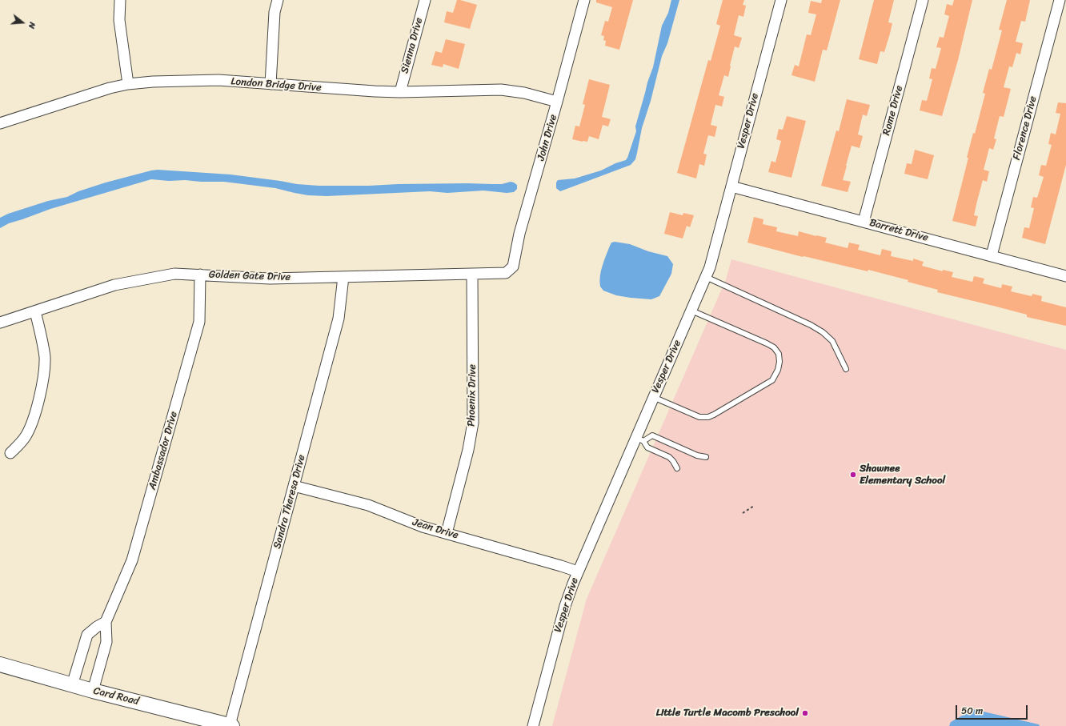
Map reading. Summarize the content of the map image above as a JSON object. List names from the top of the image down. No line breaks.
{"streets":{"street":["Sienna Drive","London Bridge Drive","Rome Drive","Vesper Drive","Florence Drive","John Drive","Barrett Drive","Golden Gate Drive","Phoenix Drive","Ambassador Drive","Sandra Theresa Drive","Jean Drive","Card Road"]},"crossings":[["Sienna Drive","London Bridge Drive"],["London Bridge Drive","John Drive"],["Rome Drive","Barrett Drive"],["Vesper Drive","Barrett Drive"],["Vesper Drive","Jean Drive"],["Florence Drive","Barrett Drive"],["John Drive","Golden Gate Drive"],["Golden Gate Drive","Phoenix Drive"],["Golden Gate Drive","Ambassador Drive"],["Golden Gate Drive","Sandra Theresa Drive"],["Phoenix Drive","Jean Drive"],["Ambassador Drive","Card Road"],["Sandra Theresa Drive","Jean Drive"],["Sandra Theresa Drive","Card Road"]],"places":["Shawnee Elementary School","Little Turtle Macomb Preschool"],"scale_bar":"50 m","north":"right"}
